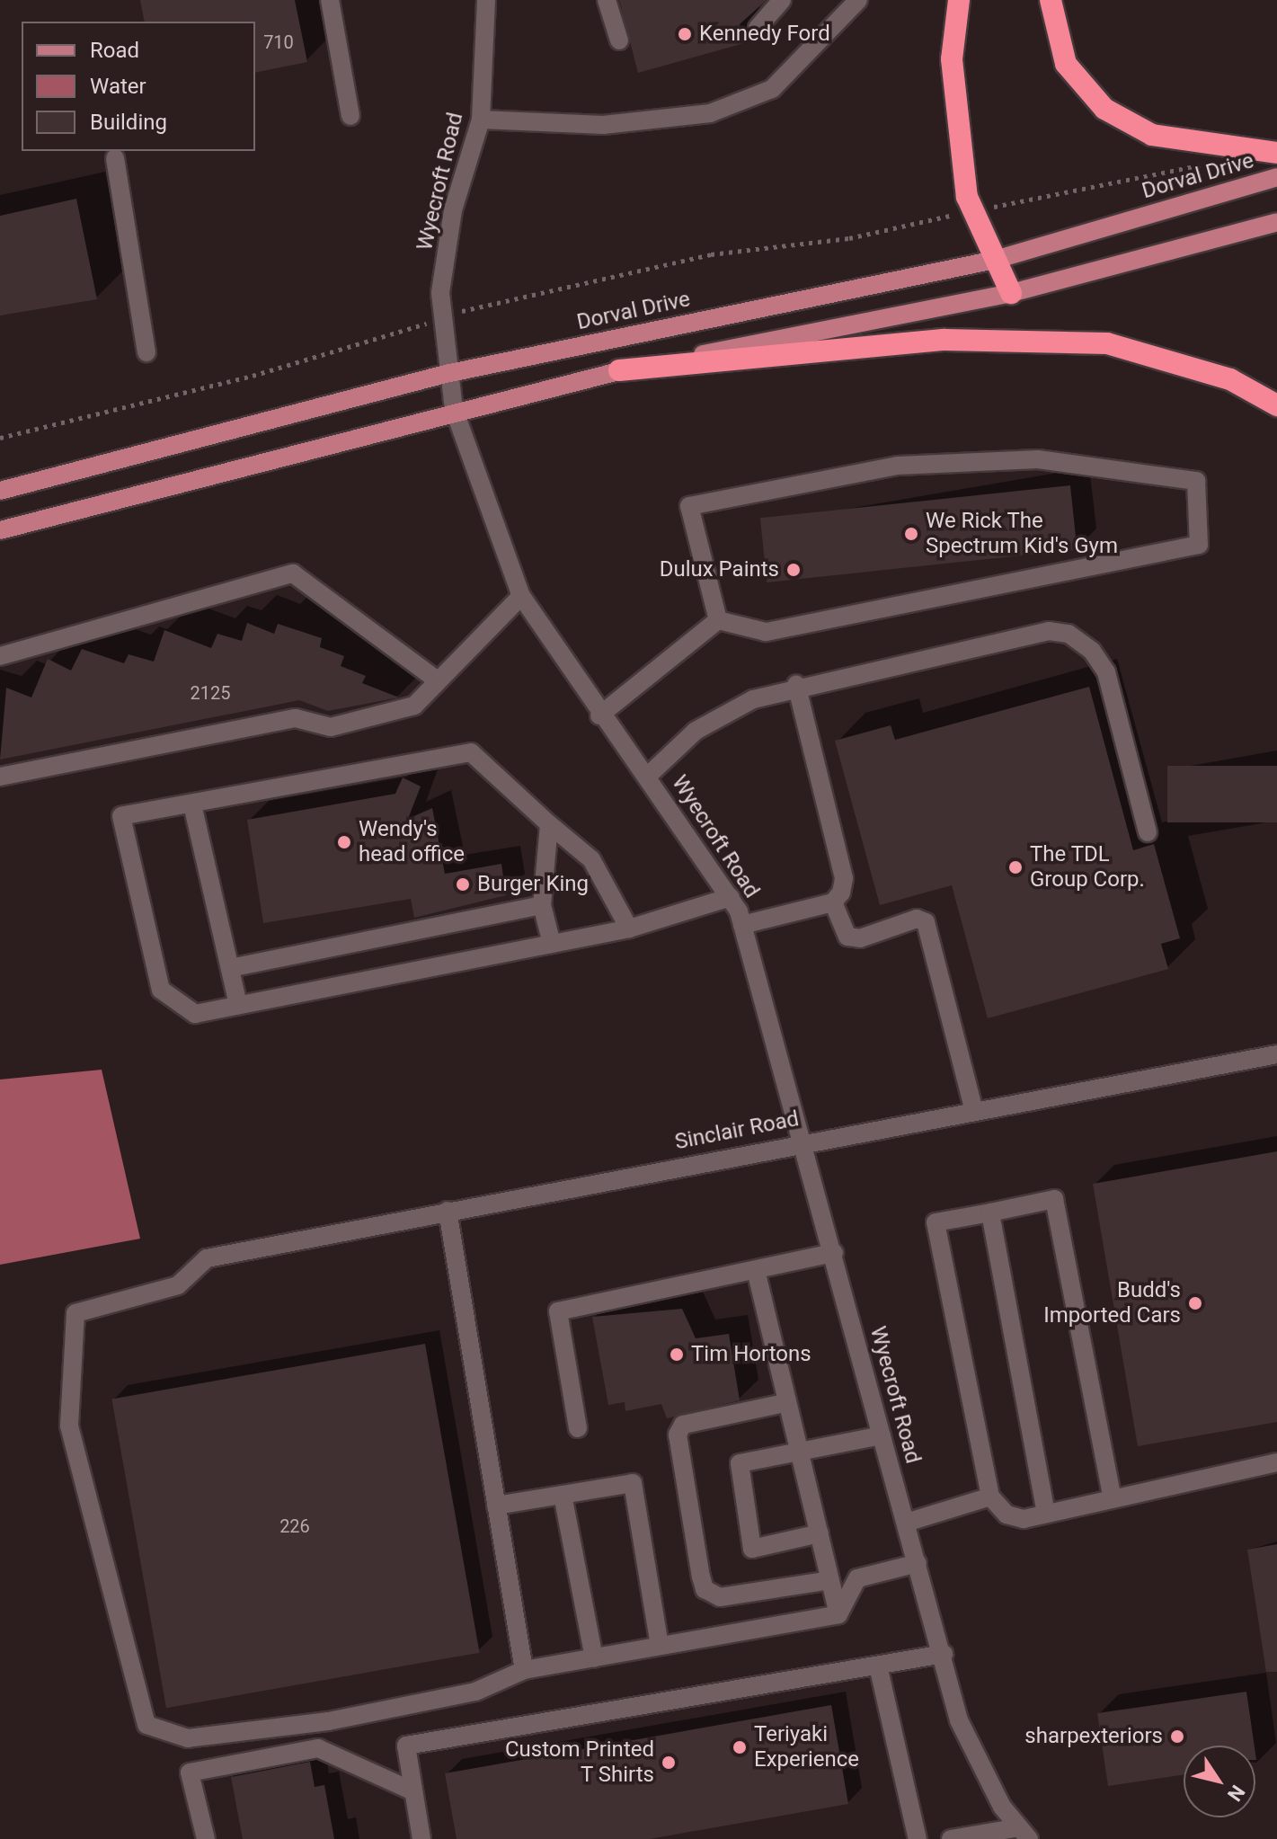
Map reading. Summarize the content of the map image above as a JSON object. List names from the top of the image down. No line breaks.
{"streets":{"main road":["Dorval Drive"],"street":["Wyecroft Road","Sinclair Road"]},"crossings":[["Dorval Drive","Wyecroft Road"],["Wyecroft Road","Sinclair Road"]],"places":["Kennedy Ford","We Rick The Spectrum Kid's Gym","Dulux Paints","Wendy's head office","The TDL Group Corp.","Burger King","Budd's Imported Cars","Tim Hortons","sharpexteriors","Teriyaki Experience","Custom Printed T Shirts"],"house_numbers":["710","2125","226"],"legend":["Road","Water","Building"],"north":"bottom right"}
